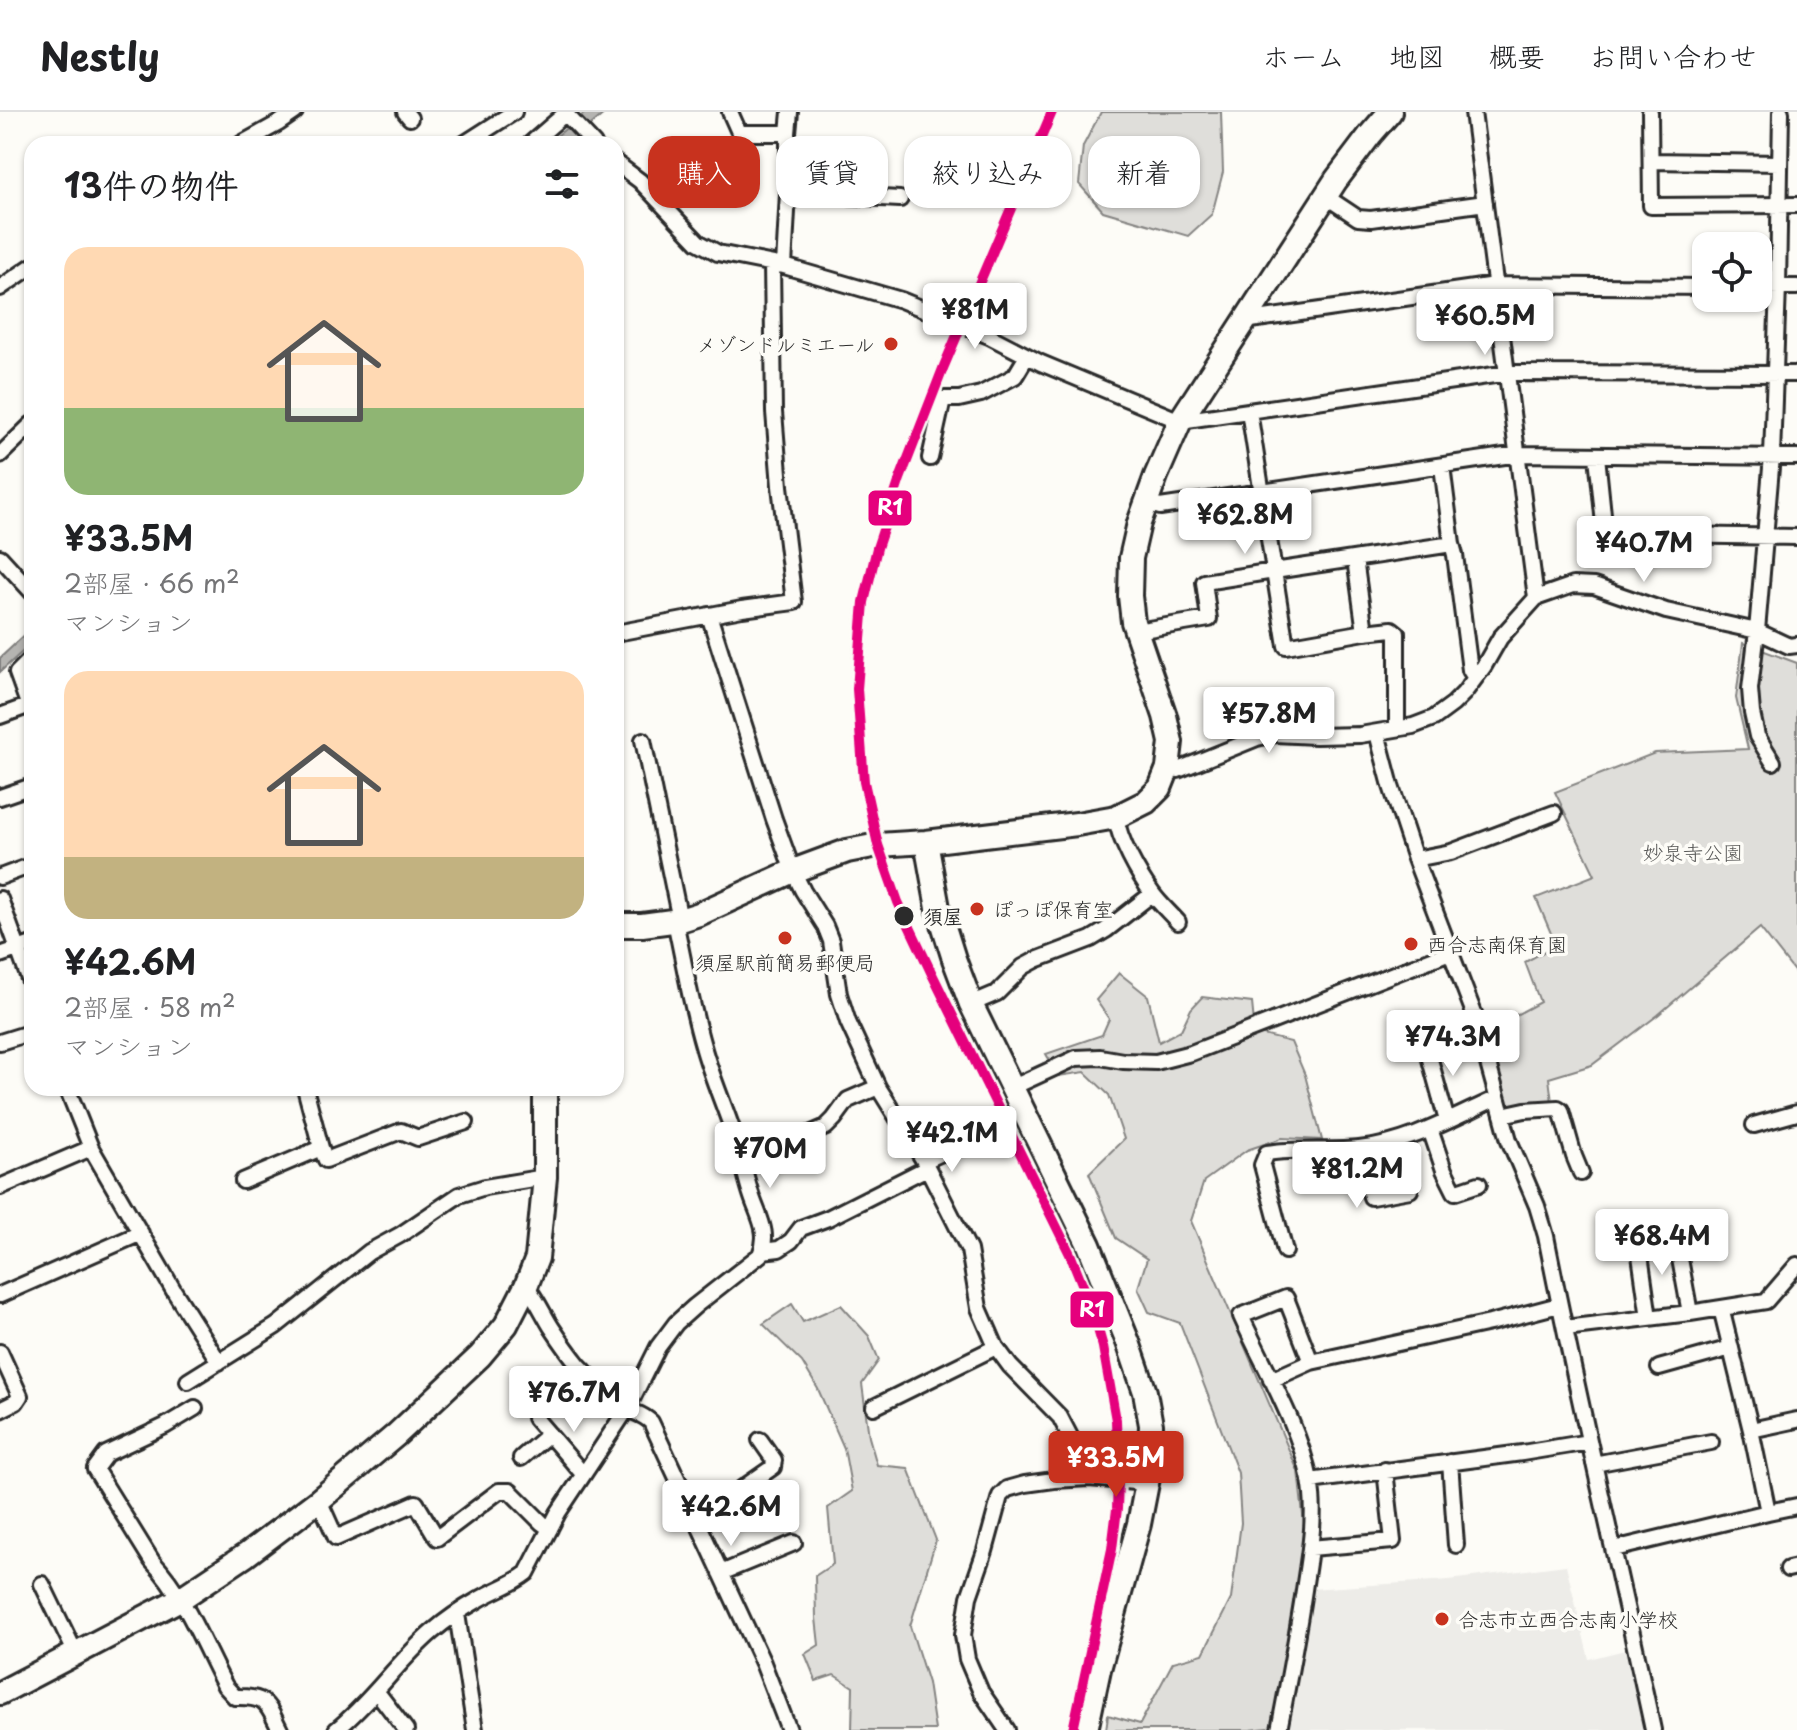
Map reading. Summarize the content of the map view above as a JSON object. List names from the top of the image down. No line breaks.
{"parks":["妙泉寺公園"],"places":["メゾンドルミエール","ぽっぽ保育室","須屋","須屋駅前簡易郵便局","西合志南保育園","合志市立西合志南小学校"],"lines":["transit line R1"],"page":{"header":"Nestly","nav":["ホーム","地図","概要","お問い合わせ"],"chip":["購入","賃貸","絞り込み","新着"],"heading":"13件の物件","list":[{"name":"¥33.5M","note":"2部屋 · 66 m² · マンション"},{"name":"¥42.6M","note":"2部屋 · 58 m² · マンション"}],"price":["¥81M","¥60.5M","¥62.8M","¥40.7M","¥57.8M","¥74.3M","¥42.1M","¥70M","¥81.2M","¥68.4M","¥76.7M","¥33.5M","¥42.6M"]}}
